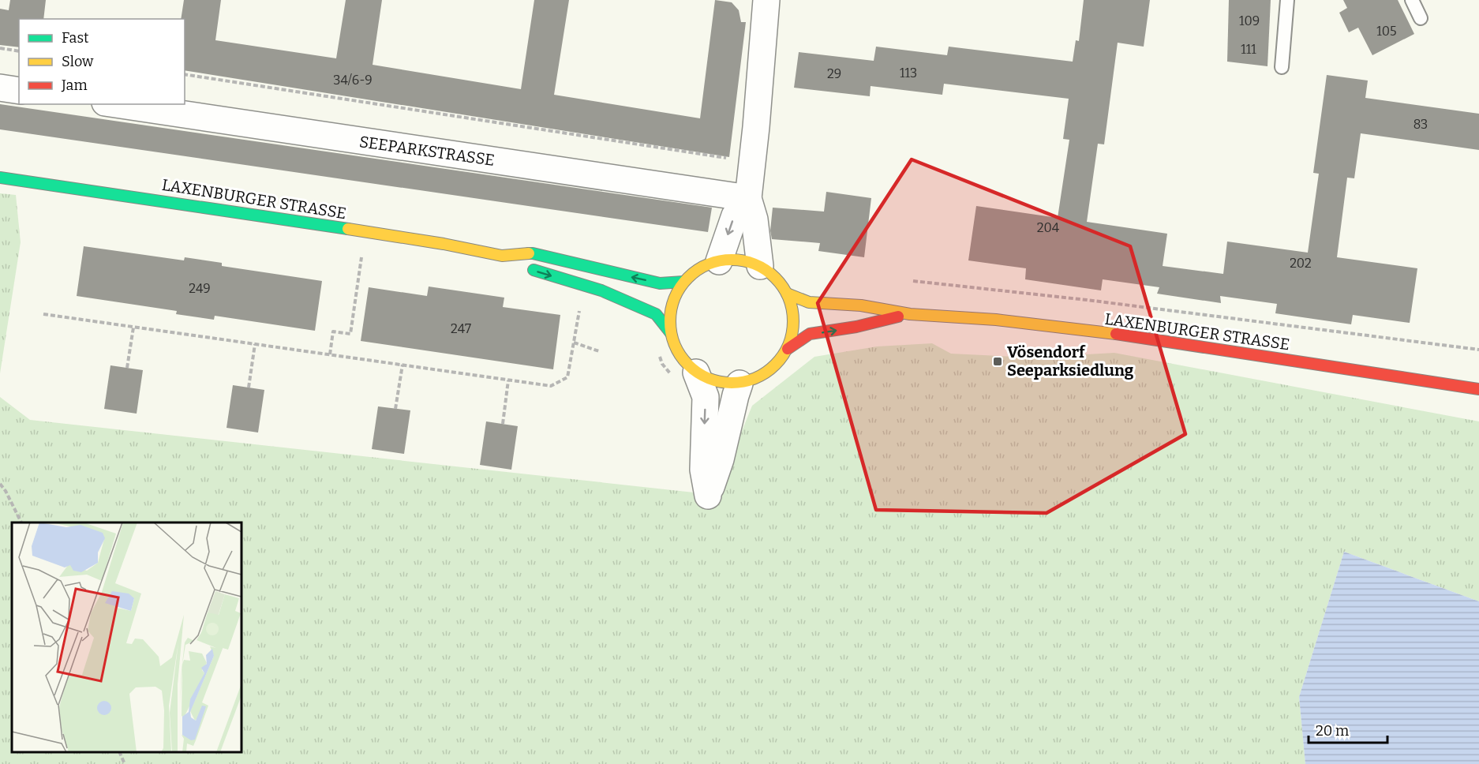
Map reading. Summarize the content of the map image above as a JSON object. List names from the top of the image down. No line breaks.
{"streets":{"main road":["LAXENBURGER STRASSE"],"street":["SEEPARKSTRASSE"]},"places":{"transit":["Vösendorf Seeparksiedlung"]},"house_numbers":["109","105","111","113","29","34/6-9","83","204","202","249","247"],"legend":["Fast","Slow","Jam"],"scale_bar":"20 m"}
